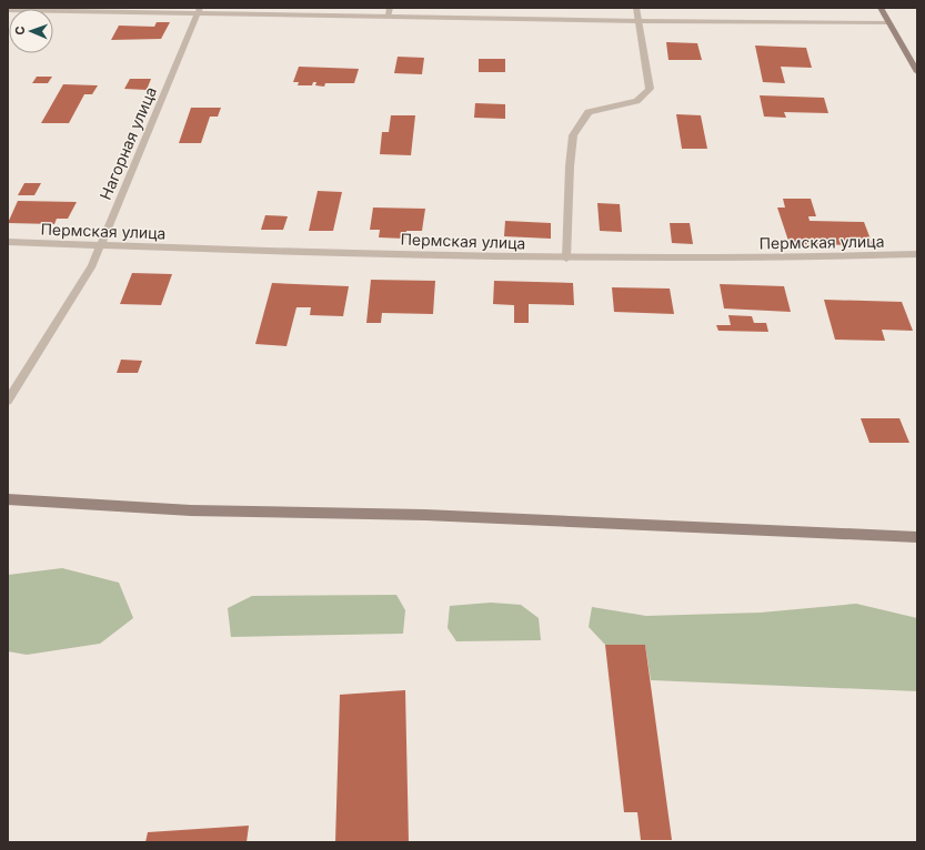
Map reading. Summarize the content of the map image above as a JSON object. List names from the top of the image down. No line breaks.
{"streets":{"street":["Нагорная улица","Пермская улица"]},"crossings":[["Нагорная улица","Пермская улица"]],"north":"left"}
